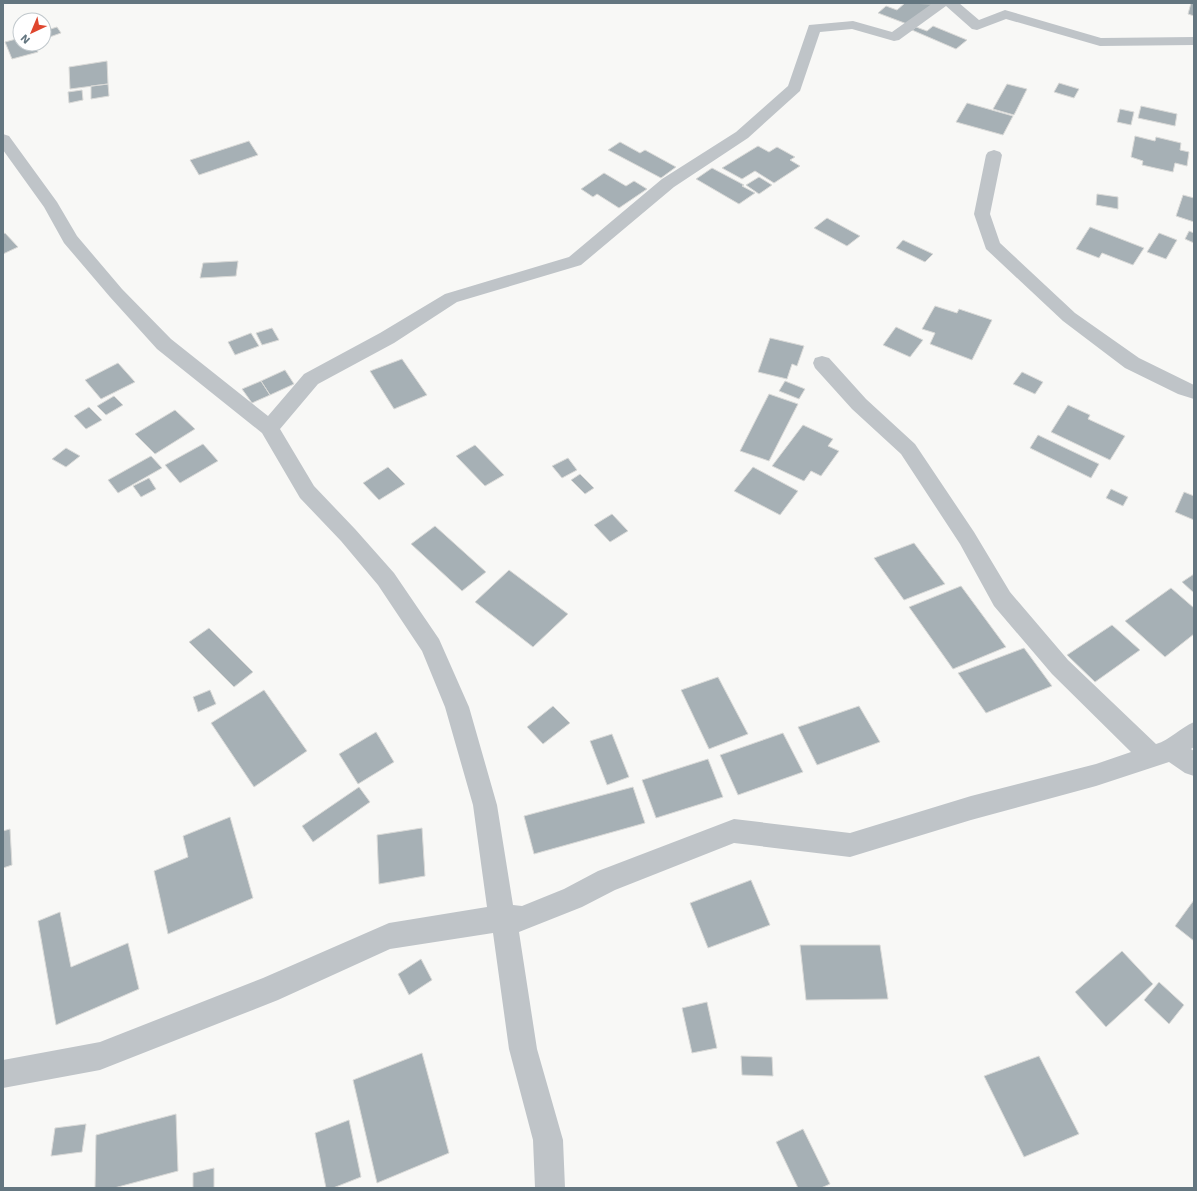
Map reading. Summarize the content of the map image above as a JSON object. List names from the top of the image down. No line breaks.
{"north":"bottom left"}
